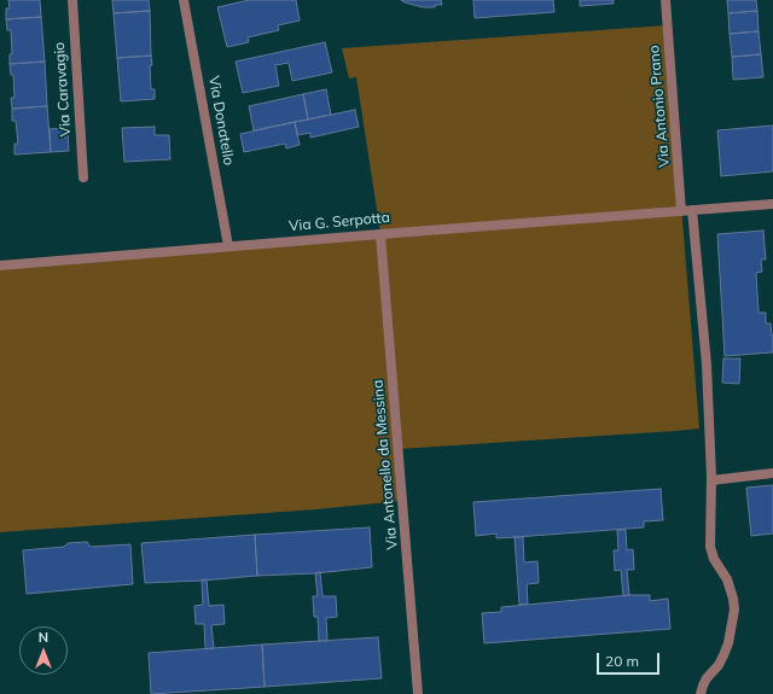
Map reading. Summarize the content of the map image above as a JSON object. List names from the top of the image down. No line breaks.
{"streets":{"street":["Via Caravagio","Via Antonio Prano","Via Donatello","Via G. Serpotta","Via Antonello da Messina"]},"crossings":[["Via Antonio Prano","Via G. Serpotta"],["Via Donatello","Via G. Serpotta"],["Via G. Serpotta","Via Antonello da Messina"]],"scale_bar":"20 m","north":"top"}
